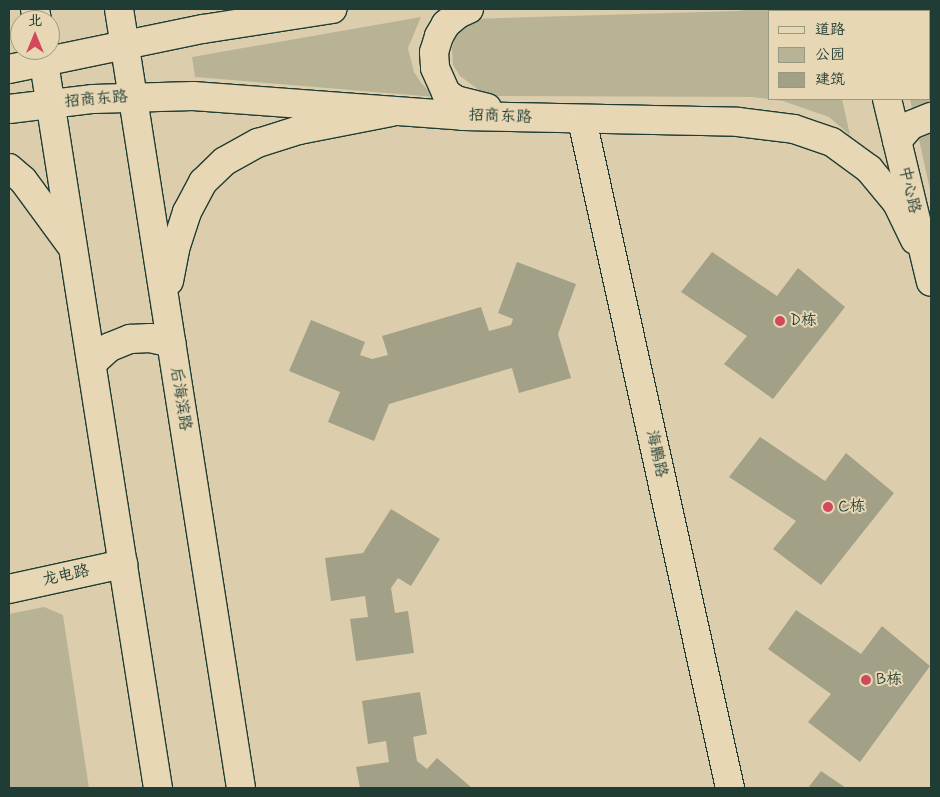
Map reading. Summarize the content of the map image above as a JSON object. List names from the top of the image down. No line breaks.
{"streets":{"street":["招商东路","中心路","后海滨路","海鹏路","龙电路"]},"crossings":[["招商东路","中心路"],["招商东路","后海滨路"],["招商东路","海鹏路"]],"places":["D栋","C栋","B栋"],"legend":["道路","公园","建筑"],"north":"top"}
